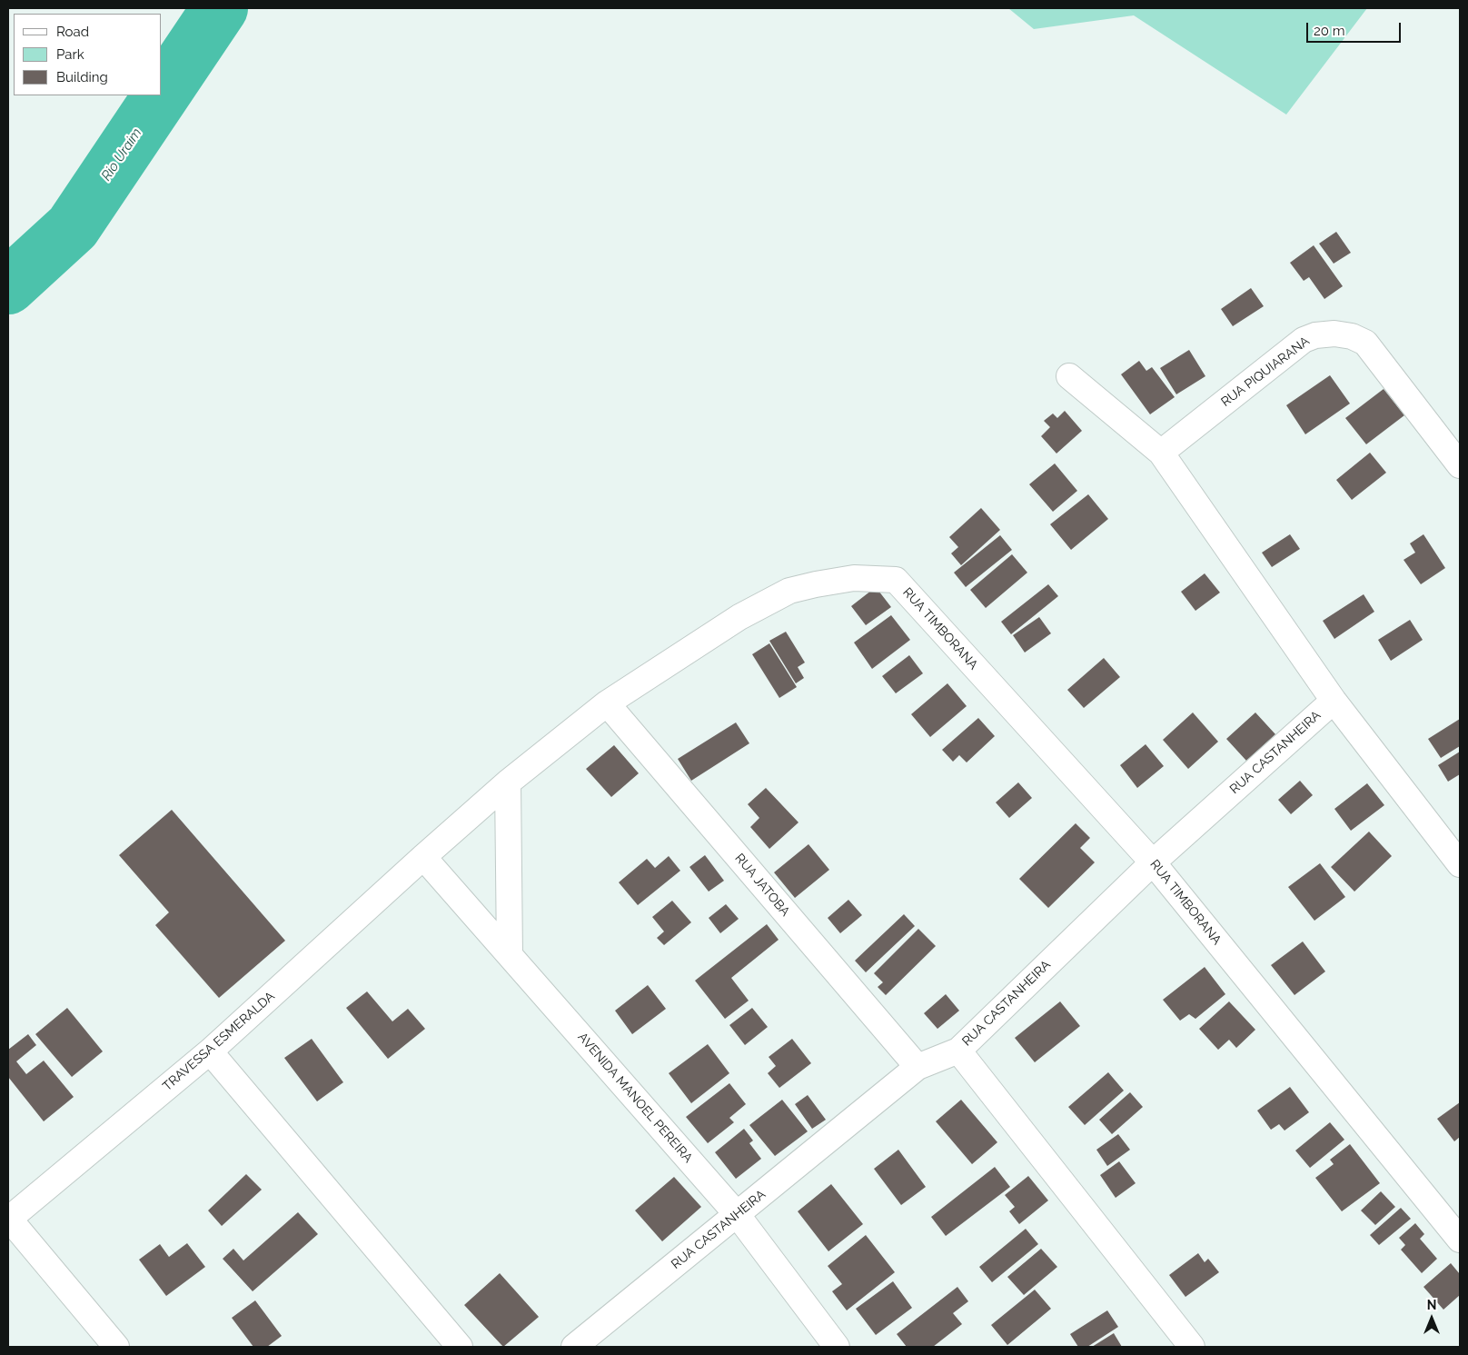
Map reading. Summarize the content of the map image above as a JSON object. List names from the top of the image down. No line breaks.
{"streets":{"street":["RUA PIQUIARANA","RUA TIMBORANA","RUA CASTANHEIRA","RUA JATOBA","TRAVESSA ESMERALDA","AVENIDA MANOEL PEREIRA"]},"crossings":[["RUA TIMBORANA","RUA CASTANHEIRA"],["RUA TIMBORANA","TRAVESSA ESMERALDA"],["RUA CASTANHEIRA","RUA JATOBA"],["RUA CASTANHEIRA","AVENIDA MANOEL PEREIRA"],["RUA JATOBA","TRAVESSA ESMERALDA"],["TRAVESSA ESMERALDA","AVENIDA MANOEL PEREIRA"]],"water":["Rio Uraim"],"legend":["Road","Park","Building"],"scale_bar":"20 m","north":"top"}
